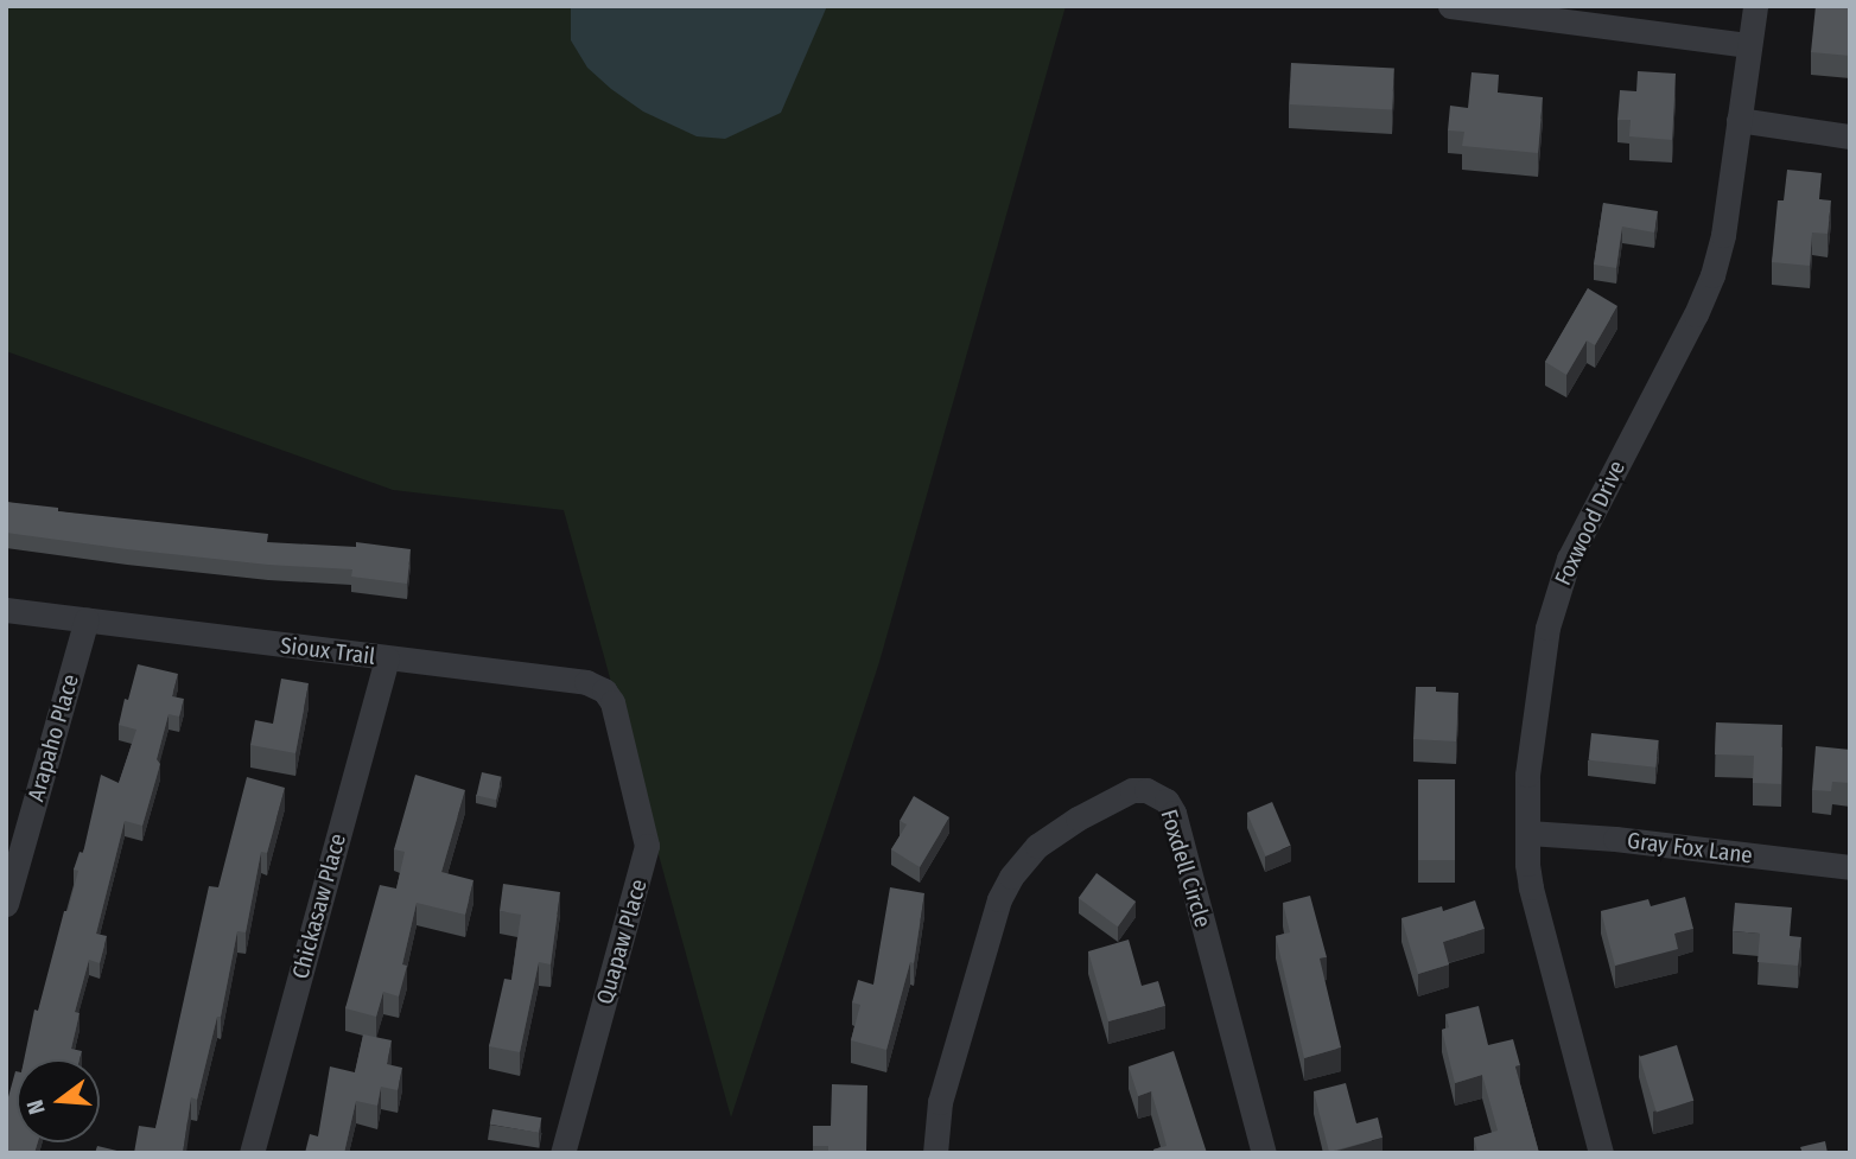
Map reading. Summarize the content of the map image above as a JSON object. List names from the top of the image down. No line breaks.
{"streets":{"street":["Foxwood Drive","Sioux Trail","Arapaho Place","Gray Fox Lane","Foxdell Circle","Chickasaw Place","Quapaw Place"]},"crossings":[["Foxwood Drive","Gray Fox Lane"],["Sioux Trail","Arapaho Place"],["Sioux Trail","Chickasaw Place"],["Sioux Trail","Quapaw Place"]],"north":"left"}
